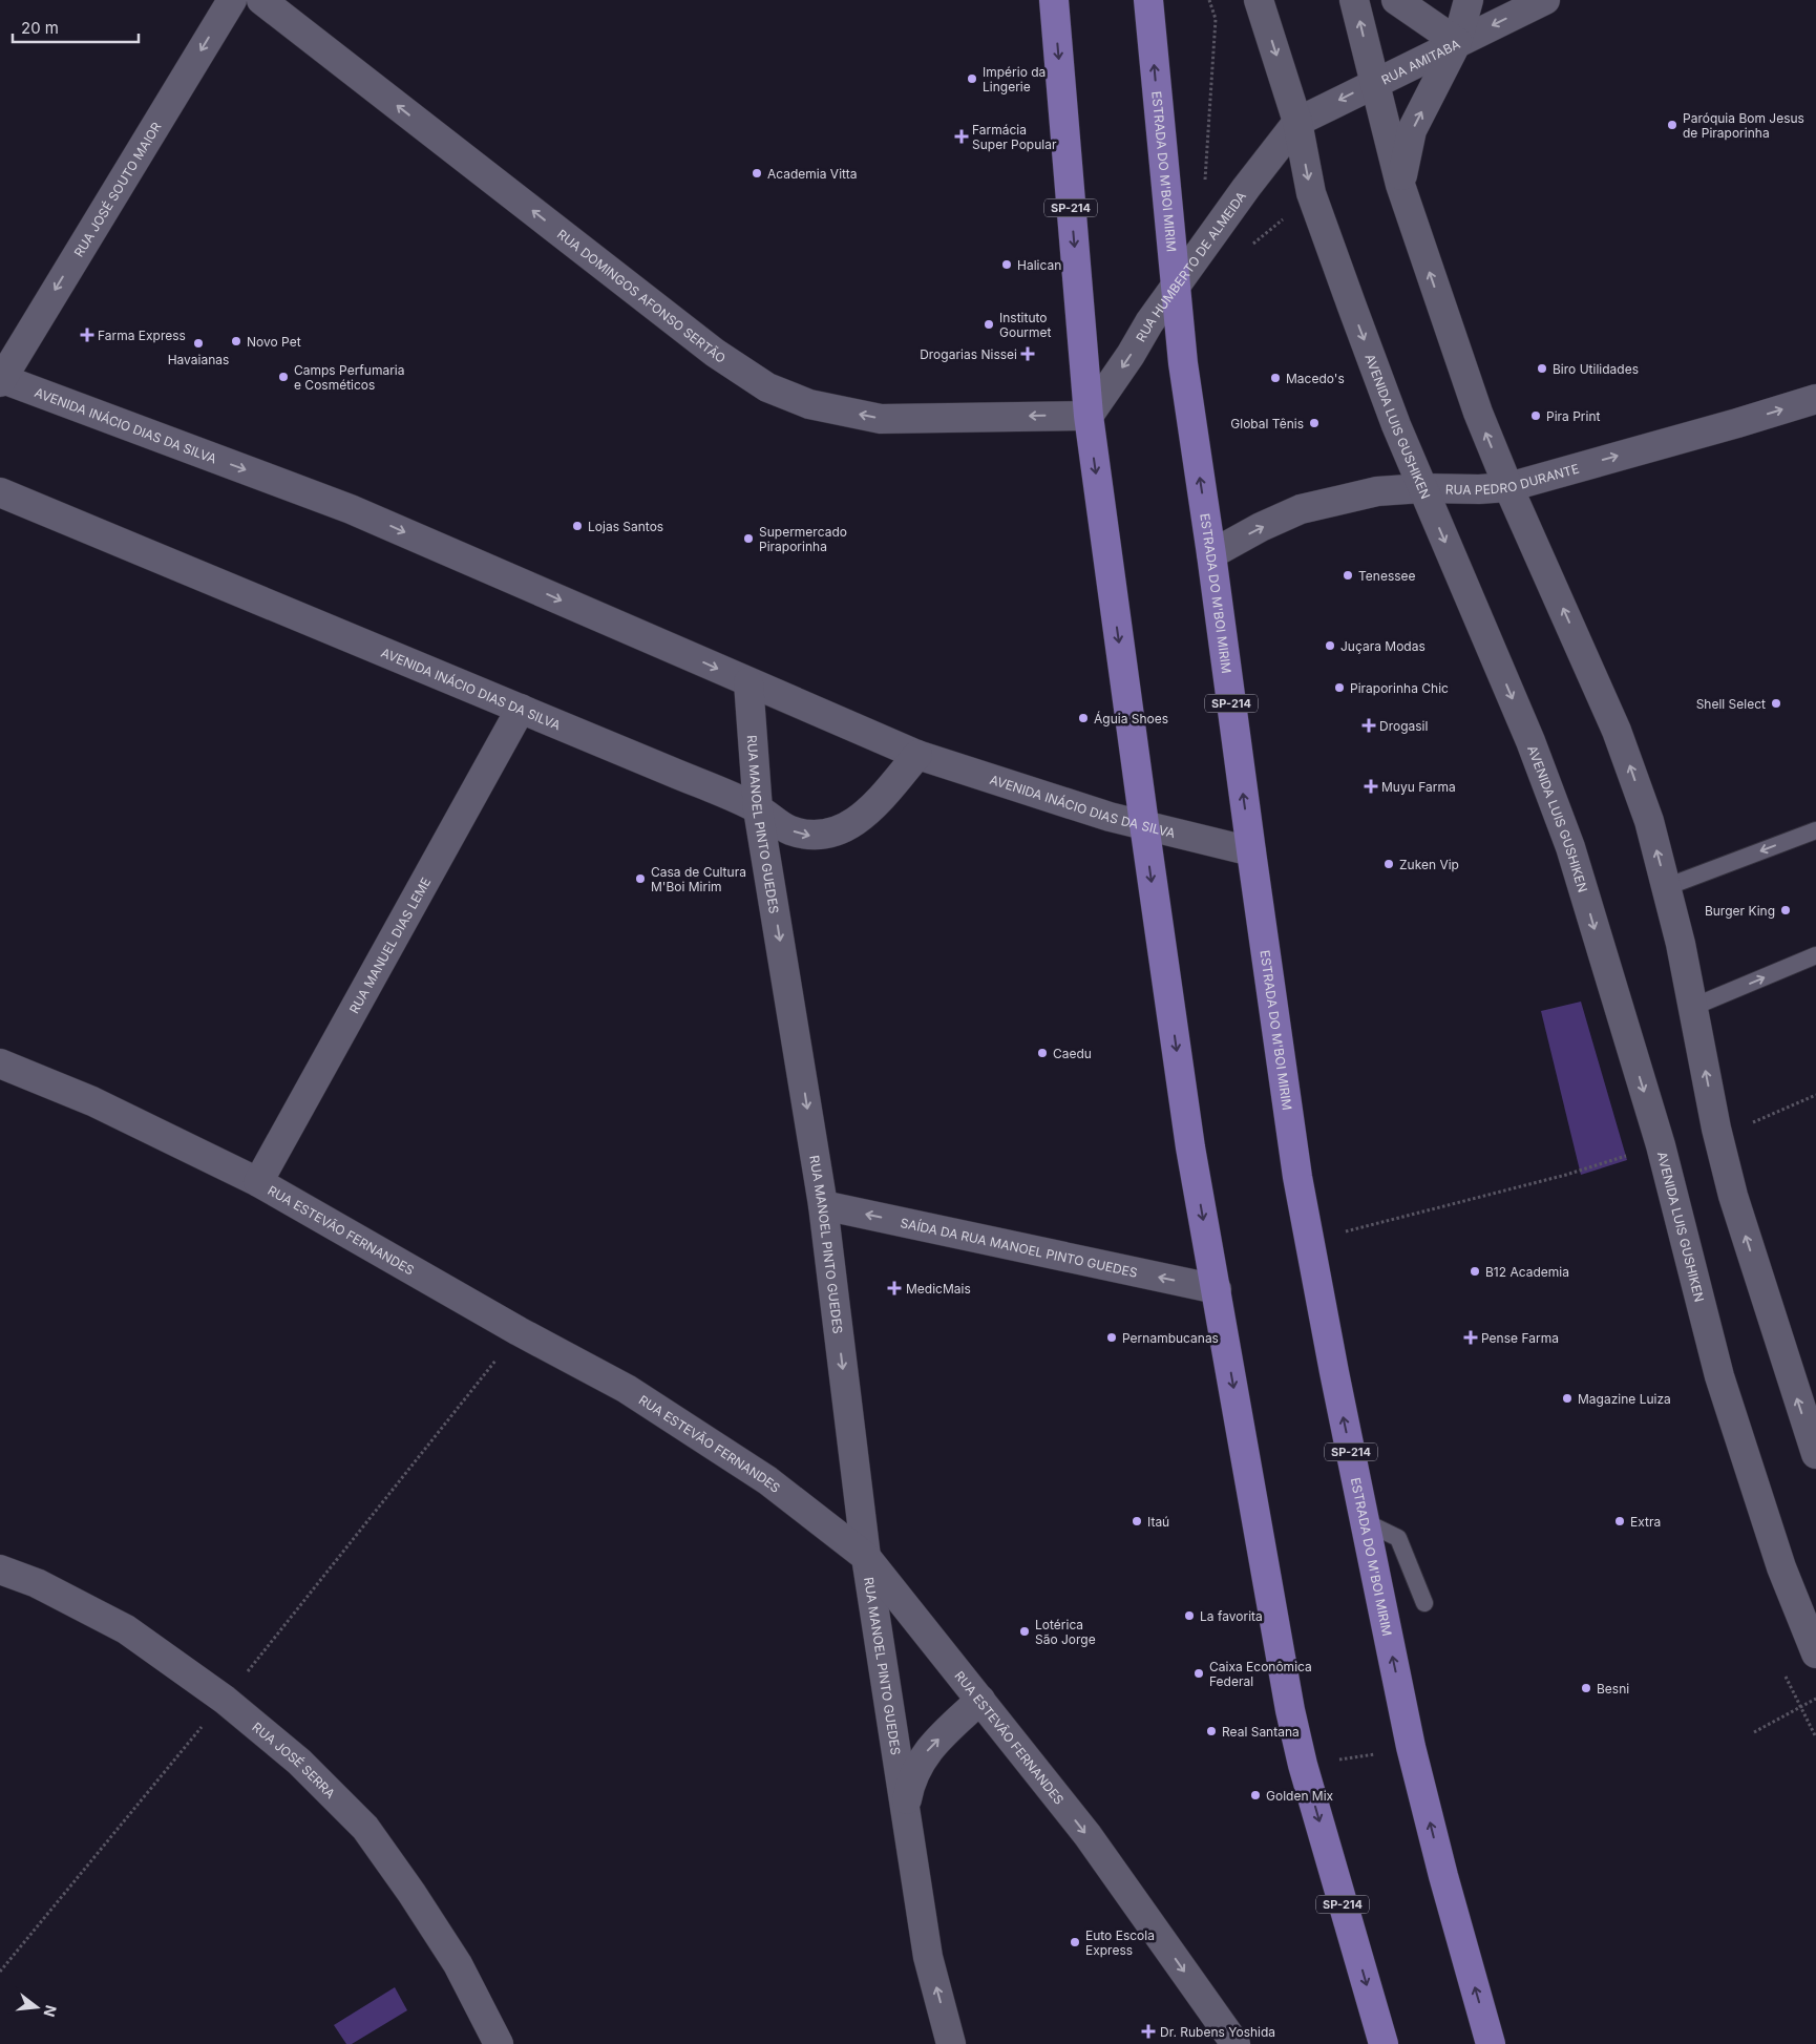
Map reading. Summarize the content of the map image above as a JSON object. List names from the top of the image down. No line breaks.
{"streets":{"main road":["ESTRADA DO M'BOI MIRIM","SP-214"],"street":["RUA AMITABA","RUA JOSÉ SOUTO MAIOR","RUA HUMBERTO DE ALMEIDA","RUA DOMINGOS AFONSO SERTÃO","AVENIDA INÁCIO DIAS DA SILVA","AVENIDA LUIS GUSHIKEN","RUA PEDRO DURANTE","RUA MANOEL PINTO GUEDES","RUA MANUEL DIAS LEME","RUA ESTEVÃO FERNANDES","SAÍDA DA RUA MANOEL PINTO GUEDES","RUA JOSÉ SERRA"]},"crossings":[["RUA AMITABA","RUA HUMBERTO DE ALMEIDA"],["RUA AMITABA","AVENIDA LUIS GUSHIKEN"],["ESTRADA DO M'BOI MIRIM","RUA HUMBERTO DE ALMEIDA"],["ESTRADA DO M'BOI MIRIM","AVENIDA INÁCIO DIAS DA SILVA"],["ESTRADA DO M'BOI MIRIM","RUA PEDRO DURANTE"],["RUA JOSÉ SOUTO MAIOR","AVENIDA INÁCIO DIAS DA SILVA"],["SP-214","RUA HUMBERTO DE ALMEIDA"],["SP-214","RUA DOMINGOS AFONSO SERTÃO"],["SP-214","AVENIDA INÁCIO DIAS DA SILVA"],["SP-214","SAÍDA DA RUA MANOEL PINTO GUEDES"],["RUA HUMBERTO DE ALMEIDA","RUA DOMINGOS AFONSO SERTÃO"],["RUA HUMBERTO DE ALMEIDA","AVENIDA LUIS GUSHIKEN"],["AVENIDA INÁCIO DIAS DA SILVA","RUA MANOEL PINTO GUEDES"],["AVENIDA INÁCIO DIAS DA SILVA","RUA MANUEL DIAS LEME"],["AVENIDA LUIS GUSHIKEN","RUA PEDRO DURANTE"],["RUA MANOEL PINTO GUEDES","RUA ESTEVÃO FERNANDES"],["RUA MANOEL PINTO GUEDES","SAÍDA DA RUA MANOEL PINTO GUEDES"],["RUA MANUEL DIAS LEME","RUA ESTEVÃO FERNANDES"]],"one_way":["RUA AMITABA","RUA JOSÉ SOUTO MAIOR","RUA HUMBERTO DE ALMEIDA","RUA DOMINGOS AFONSO SERTÃO","RUA PEDRO DURANTE","SAÍDA DA RUA MANOEL PINTO GUEDES"],"places":{"other":["Império da Lingerie","Paróquia Bom Jesus de Piraporinha","Academia Vitta","Halican","Instituto Gourmet","Novo Pet","Havaianas","Biro Utilidades","Camps Perfumaria e Cosméticos","Macedo's","Pira Print","Global Tênis","Lojas Santos","Supermercado Piraporinha","Tenessee","Juçara Modas","Piraporinha Chic","Shell Select","Águia Shoes","Zuken Vip","Casa de Cultura M'Boi Mirim","Burger King","Caedu","B12 Academia","Pernambucanas","Magazine Luiza","Itaú","Extra","La favorita","Lotérica São Jorge","Caixa Econômica Federal","Besni","Real Santana","Golden Mix","Euto Escola Express"],"health":["Farmácia Super Popular","Farma Express","Drogarias Nissei","Drogasil","Muyu Farma","MedicMais","Pense Farma","Dr. Rubens Yoshida"]},"scale_bar":"20 m","north":"right"}
